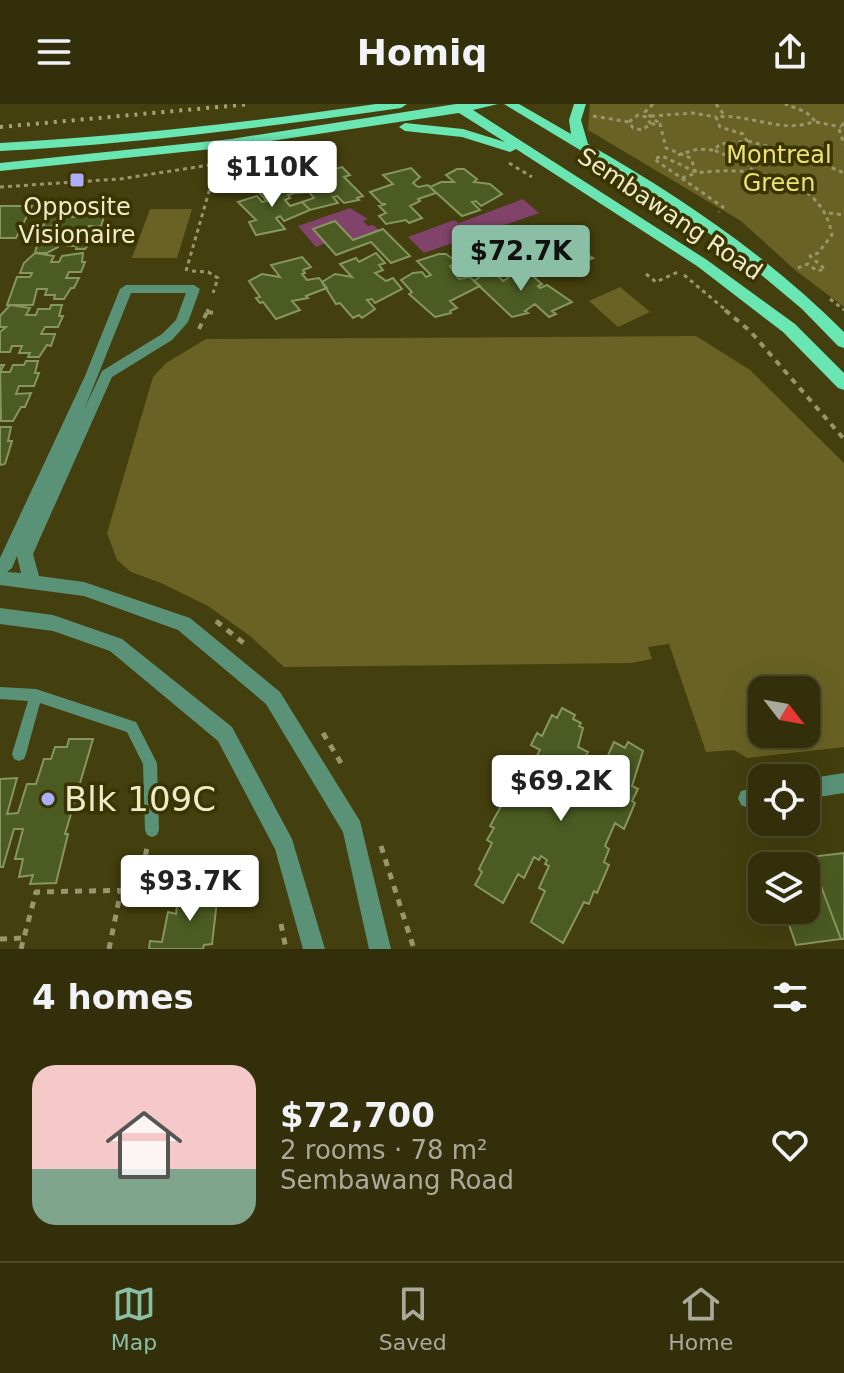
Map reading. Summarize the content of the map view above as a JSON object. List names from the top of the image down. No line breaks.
{"streets":{"main road":["Sembawang Road"]},"parks":["Montreal Green"],"places":{"transit":["Opposite Visionaire"],"other":["Blk 109C"]},"north":"bottom right","page":{"header":"Homiq","price":["$110K","$72.7K","$69.2K","$93.7K"],"heading":"4 homes","list":[{"name":"$72,700","note":"2 rooms · 78 m² · Sembawang Road"}],"tabs":["Map","Saved","Home"]}}
